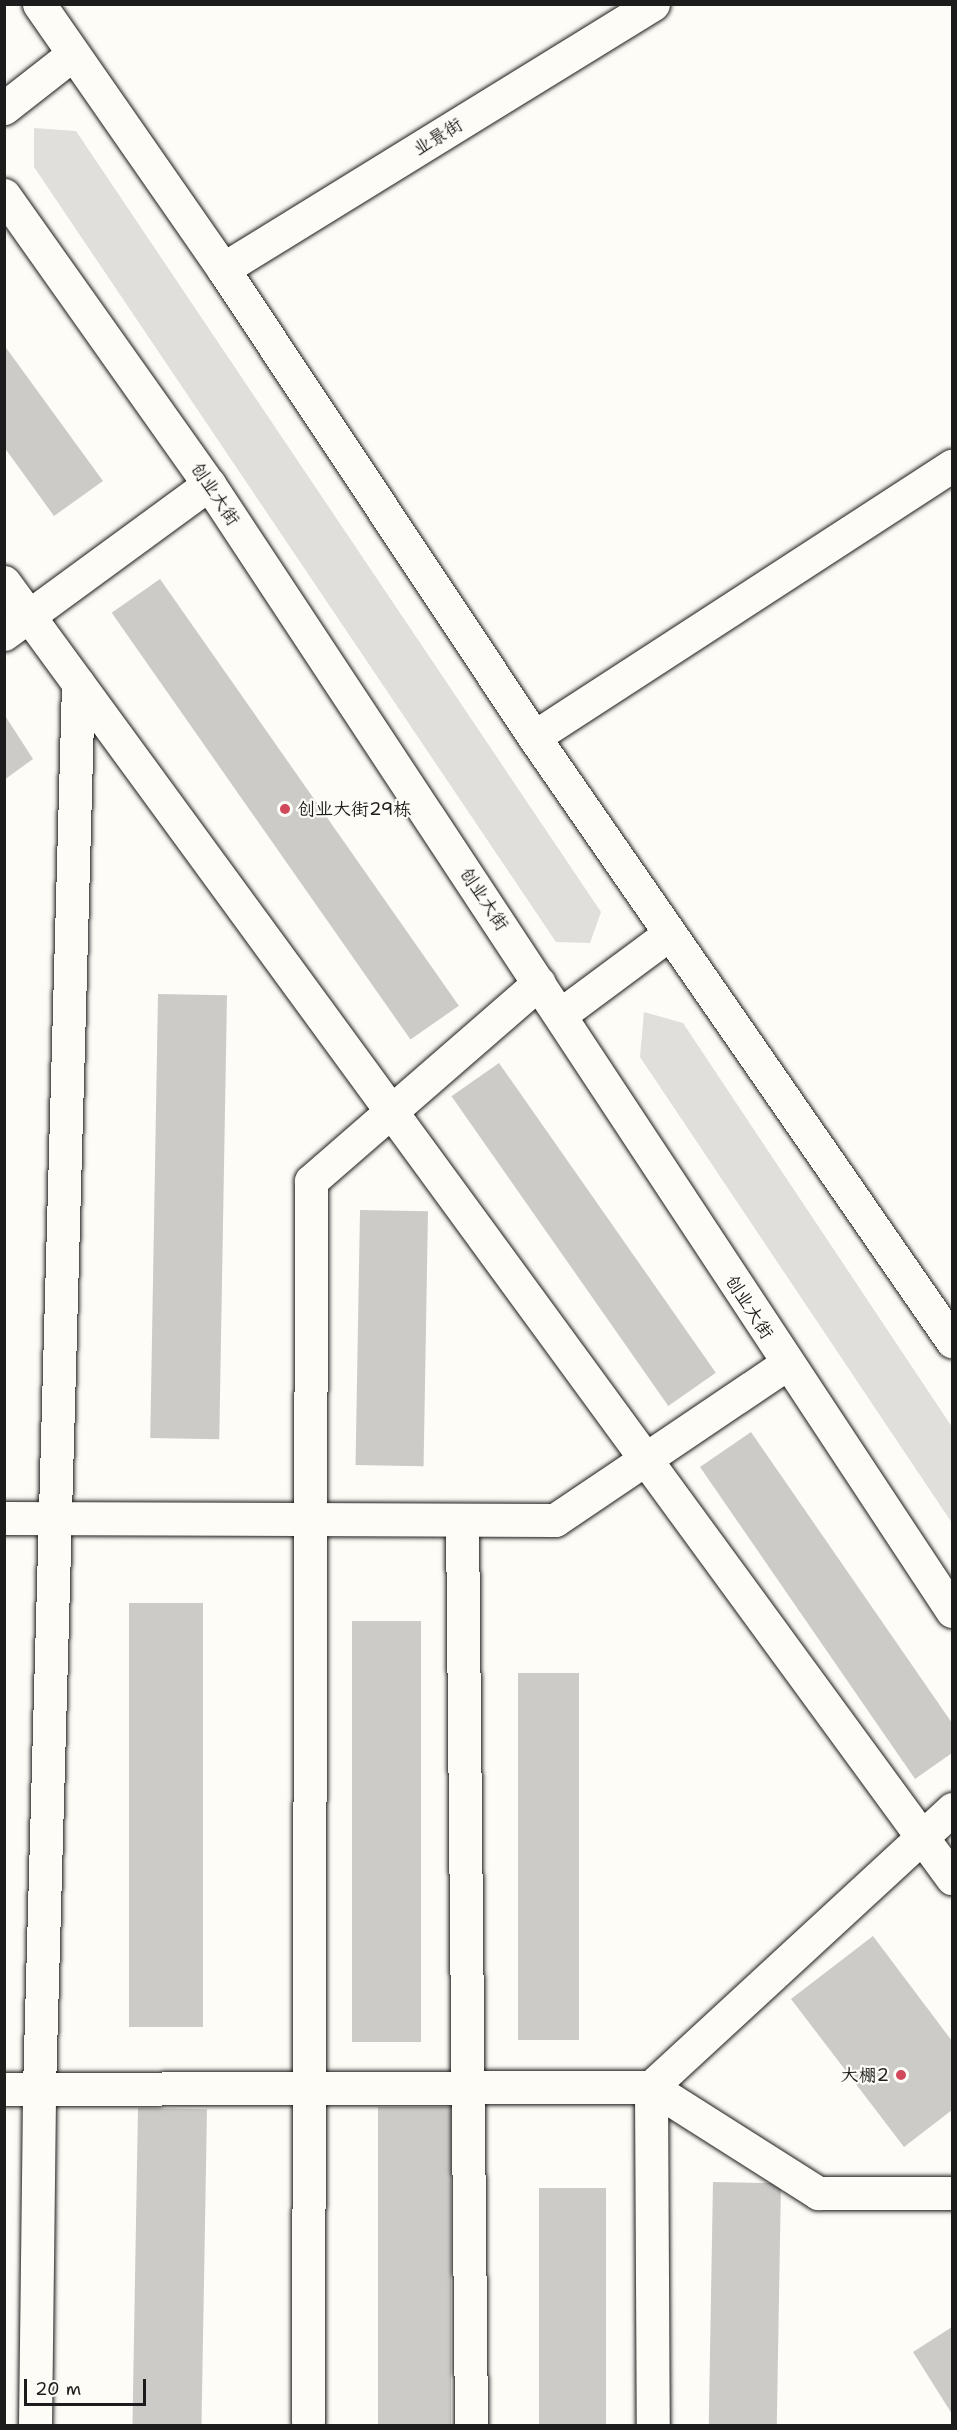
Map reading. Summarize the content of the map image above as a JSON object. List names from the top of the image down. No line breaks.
{"streets":{"street":["业景街","创业大街"]},"places":["创业大街29栋","大棚2"],"scale_bar":"20 m"}
